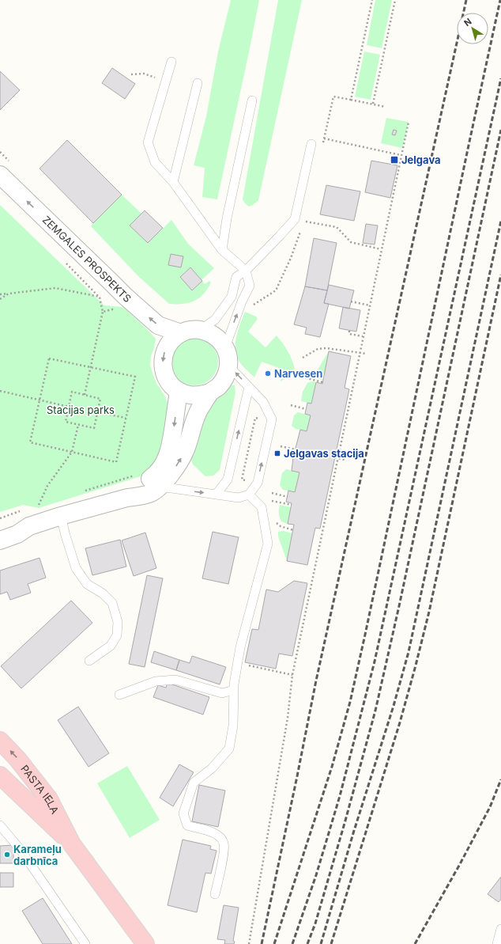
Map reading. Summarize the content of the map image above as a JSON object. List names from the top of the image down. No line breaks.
{"streets":{"main road":["PASTA IELA"],"street":["ZEMGALES PROSPEKTS"]},"one_way":["ZEMGALES PROSPEKTS"],"parks":["Stacijas parks"],"places":{"transit":["Jelgava","Jelgavas stacija"],"other":["Narvesen","Karameļu darbnīca"]},"north":"top left"}
